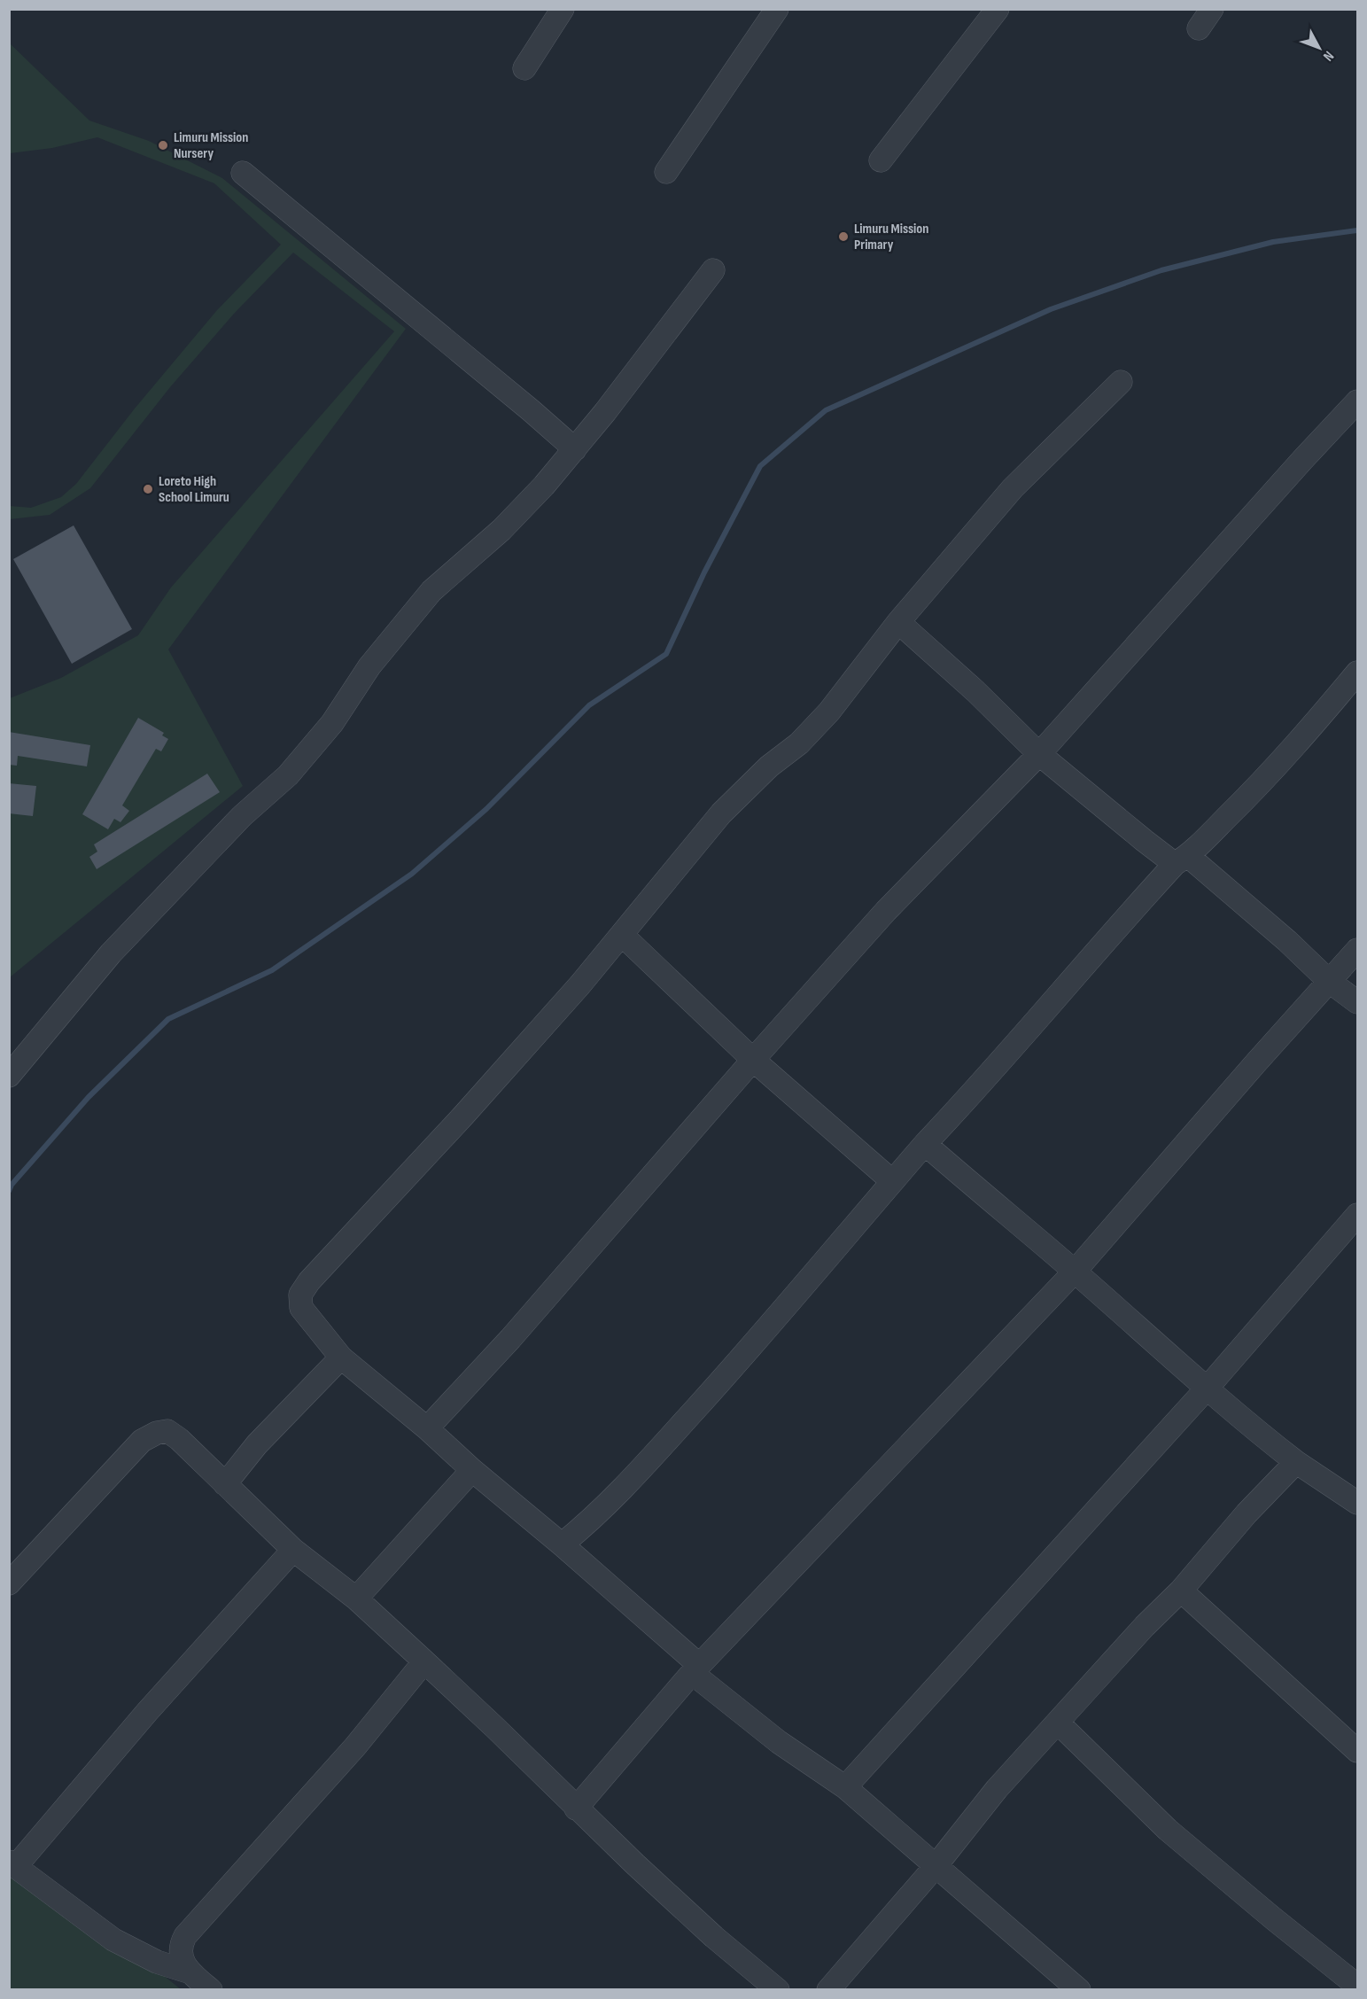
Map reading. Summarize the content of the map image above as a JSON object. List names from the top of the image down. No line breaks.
{"places":["Limuru Mission Nursery","Limuru Mission Primary","Loreto High School Limuru"],"north":"bottom right"}
